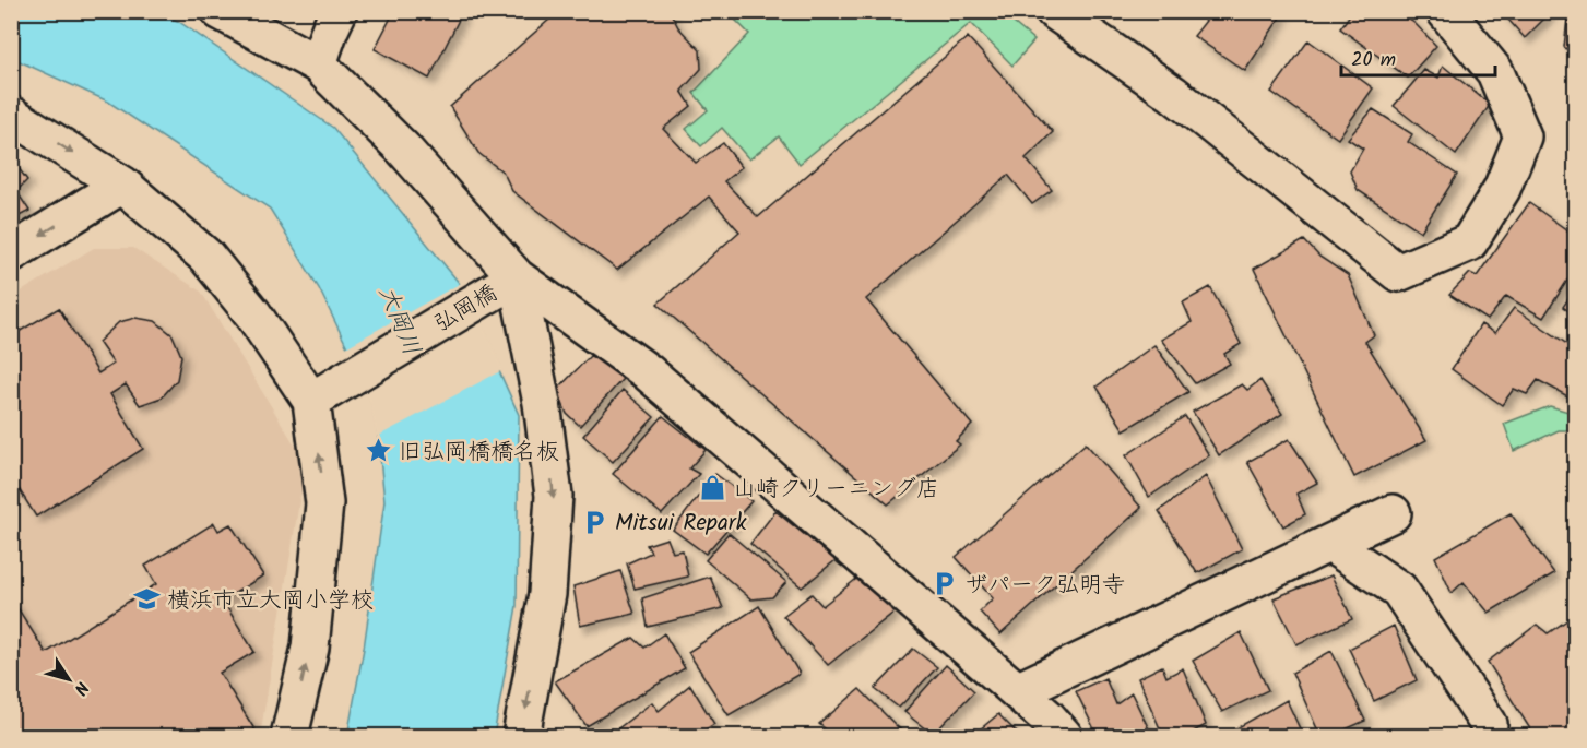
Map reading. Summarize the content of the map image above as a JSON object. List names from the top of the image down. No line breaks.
{"streets":{"street":["弘岡橋"]},"water":["大岡川"],"places":{"place":["旧弘岡橋橋名板"],"shop":["山崎クリーニング店"],"parking":["Mitsui Repark","ザパーク弘明寺"],"school or university":["横浜市立大岡小学校"]},"scale_bar":"20 m","north":"bottom right"}
